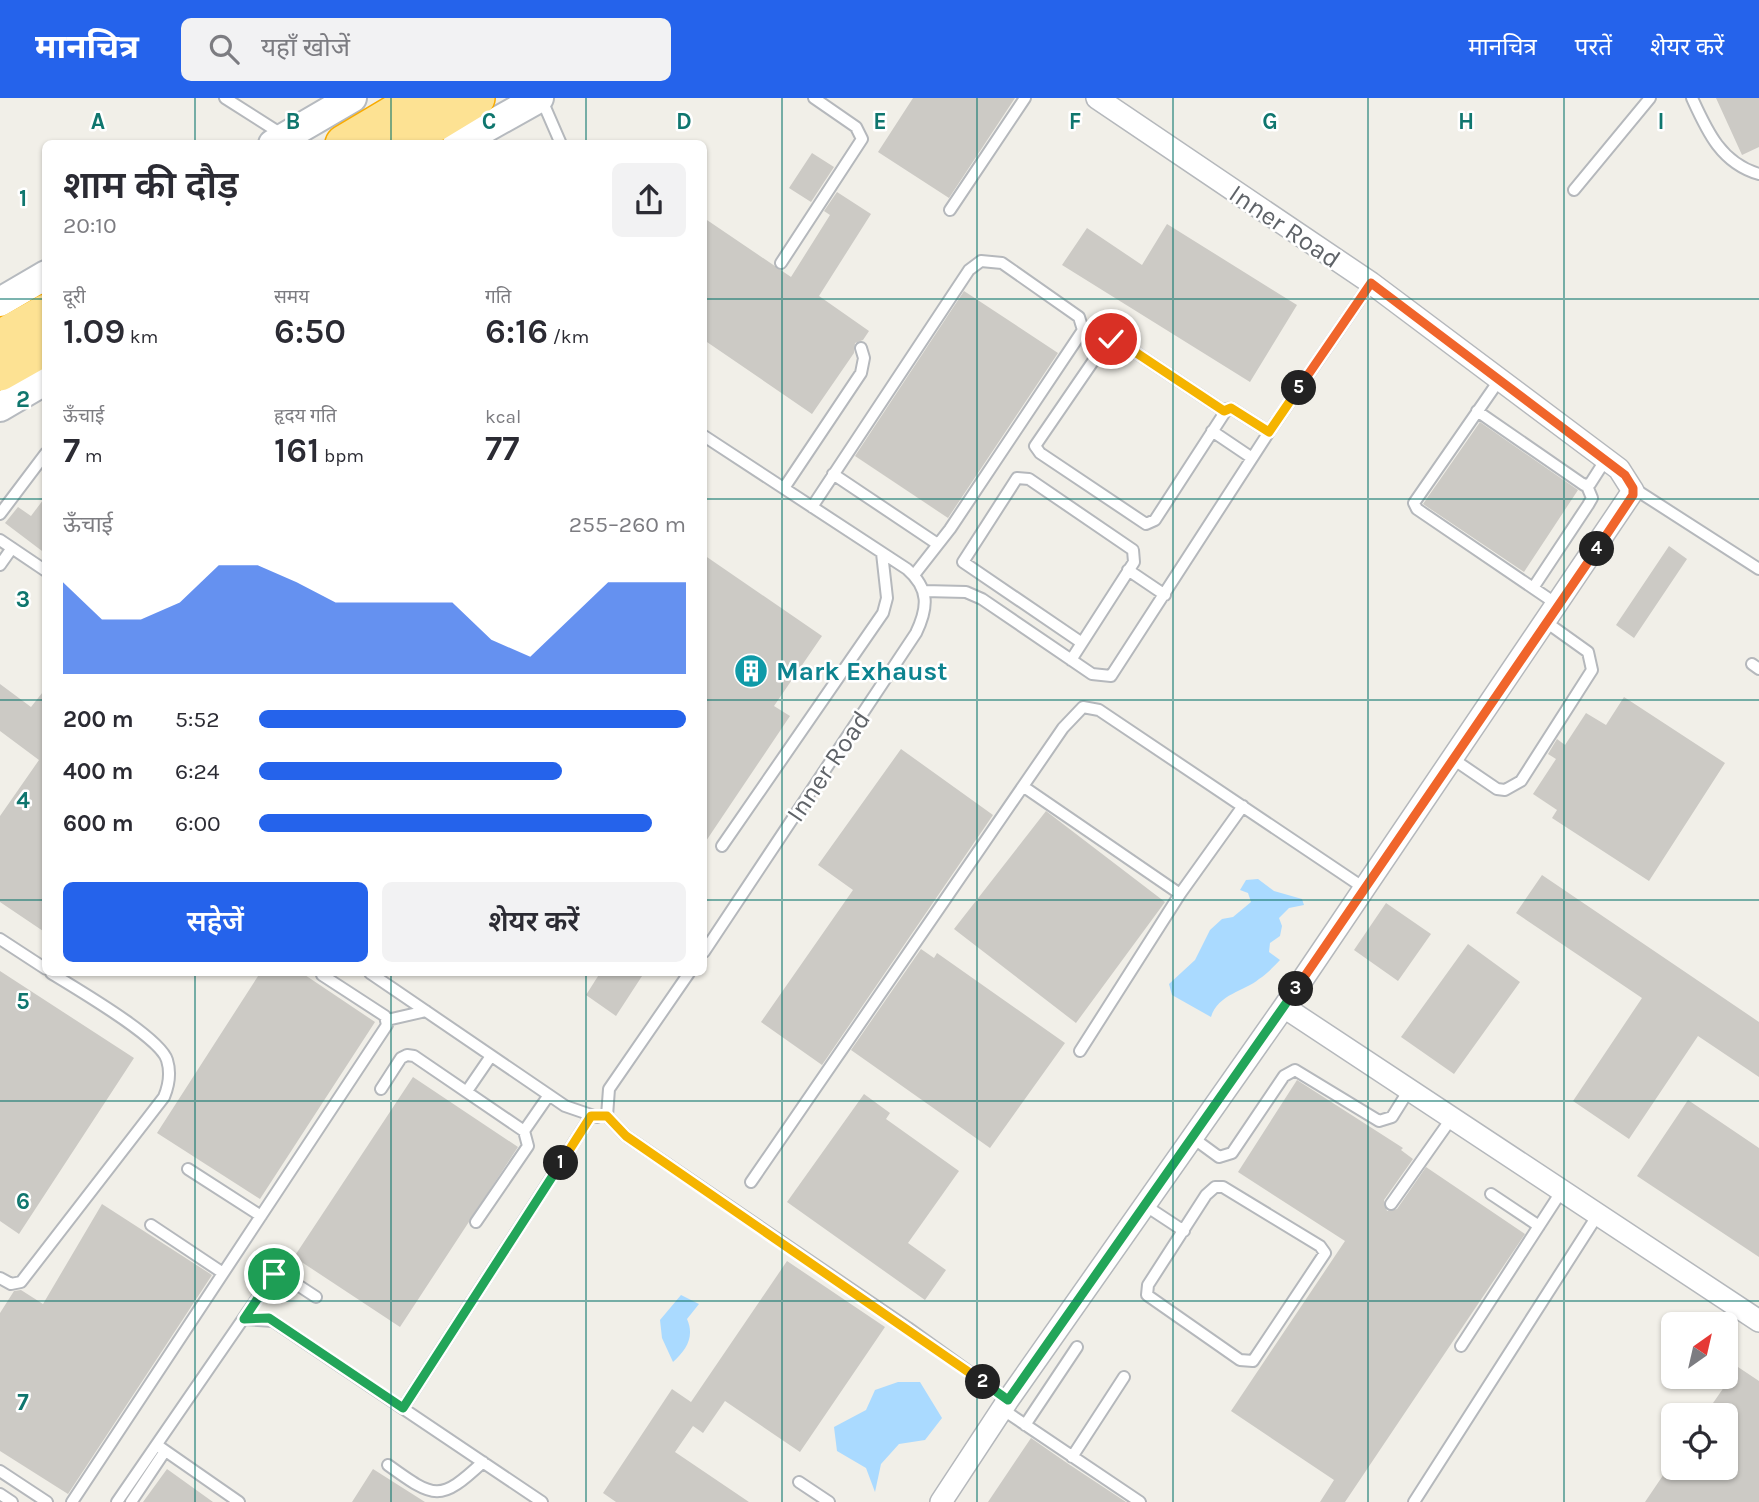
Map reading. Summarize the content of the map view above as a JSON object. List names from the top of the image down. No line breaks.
{"streets":{"street":["Inner Road"]},"places":{"building":["Mark Exhaust"]},"north":"top right","page":{"header":"मानचित्र","search":"यहाँ खोजें","nav":["मानचित्र","परतें","शेयर करें"],"heading":["शाम की दौड़","20:10"],"stats":[["दूरी","1.09 km"],["समय","6:50"],["गति","6:16 /km"],["ऊँचाई","7 m"],["हृदय गति","161 bpm"],["kcal","77"]],"pins":["5","4","3","1","2"],"chart":["ऊँचाई","255–260 m"],"list":[{"name":"200 m","note":"5:52"},{"name":"400 m","note":"6:24"},{"name":"600 m","note":"6:00"}],"buttons":["सहेजें","शेयर करें"]},"grid":{"columns":["A","B","C","D","E","F","G","H","I"],"rows":["1","2","3","4","5","6","7"]}}
